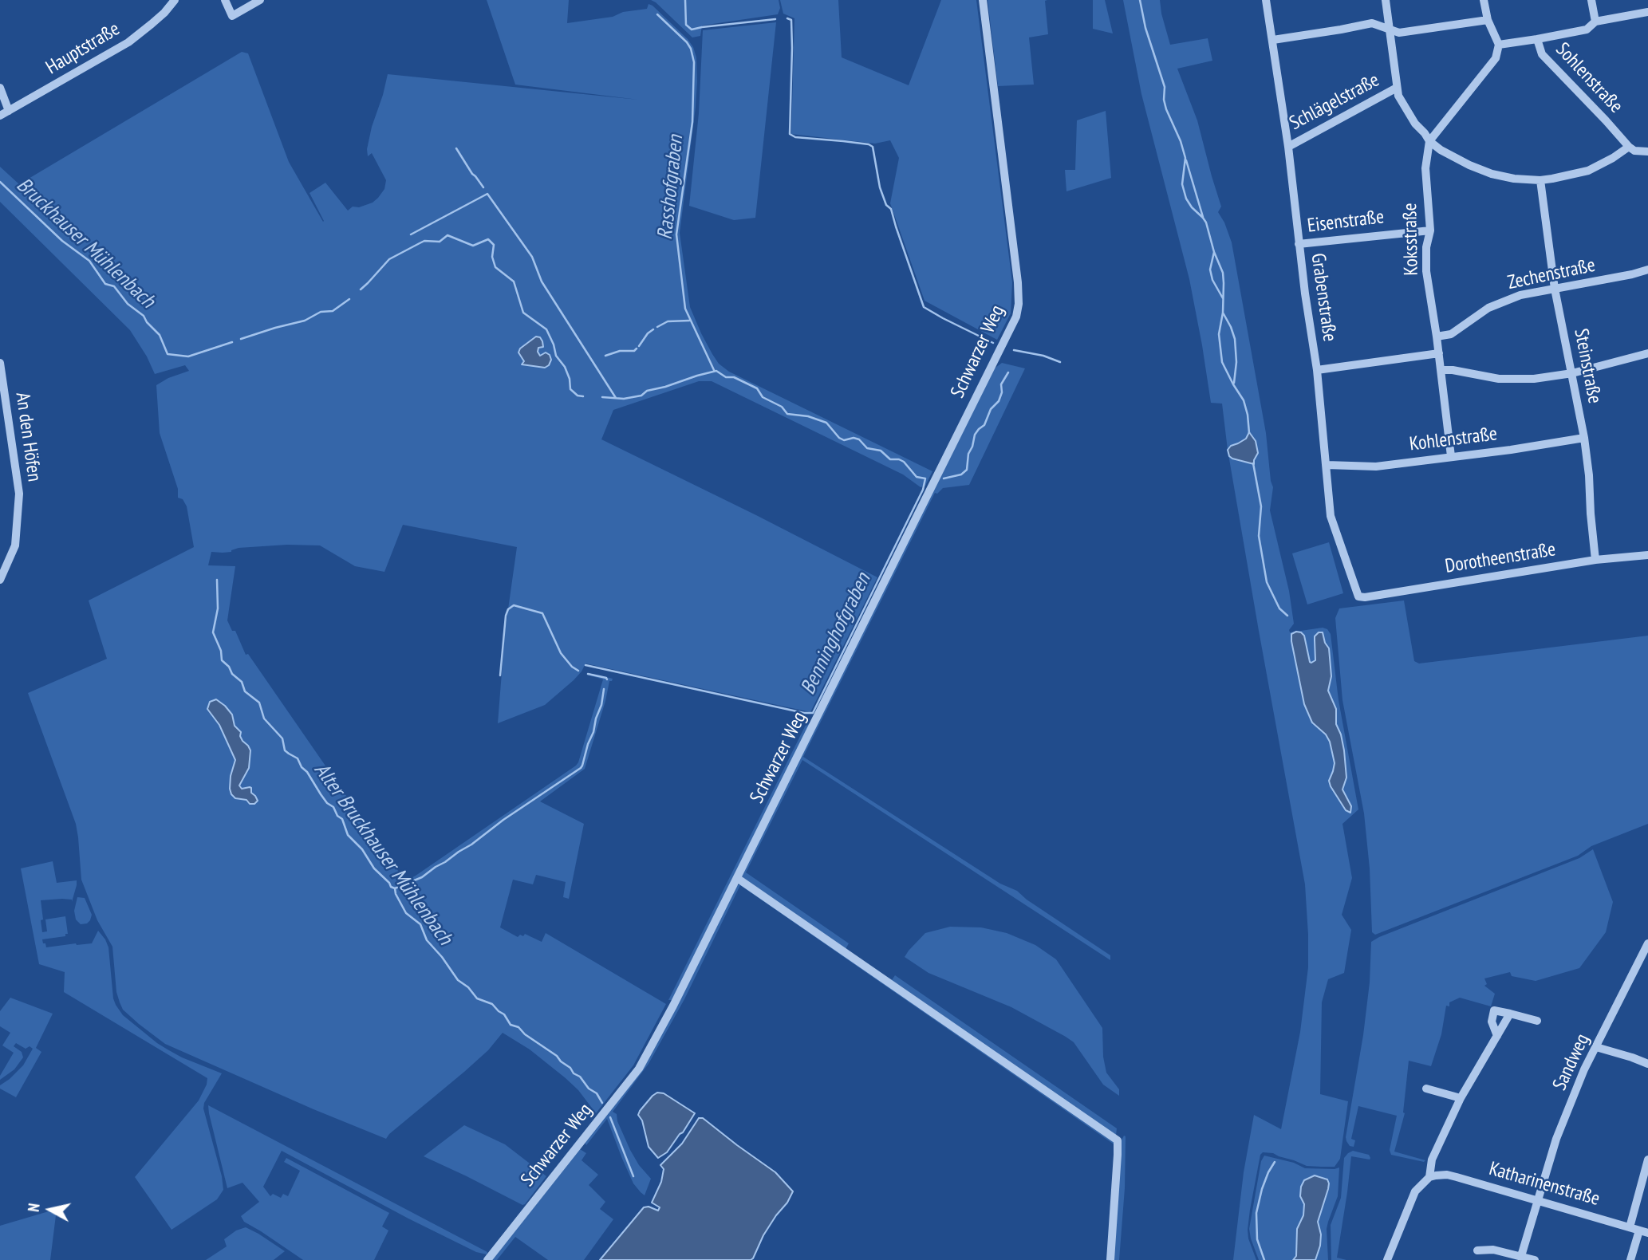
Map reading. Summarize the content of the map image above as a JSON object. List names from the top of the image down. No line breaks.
{"streets":{"street":["Hauptstraße","Sohlenstraße","Schlägelstraße","Eisenstraße","Koksstraße","Zechenstraße","Grabenstraße","Schwarzer Weg","Steinstraße","An den Höfen","Kohlenstraße","Dorotheenstraße","Sandweg","Katharinenstraße"]},"crossings":[["Schlägelstraße","Grabenstraße"],["Eisenstraße","Koksstraße"],["Eisenstraße","Grabenstraße"],["Koksstraße","Zechenstraße"],["Koksstraße","Kohlenstraße"],["Zechenstraße","Steinstraße"],["Grabenstraße","Kohlenstraße"],["Grabenstraße","Dorotheenstraße"],["Steinstraße","Kohlenstraße"],["Steinstraße","Dorotheenstraße"],["Sandweg","Katharinenstraße"]],"water":["Rasshofgraben","Bruckhauser Mühlenbach","Benninghofgraben","Alter Bruckhauser Mühlenbach"],"north":"left"}
